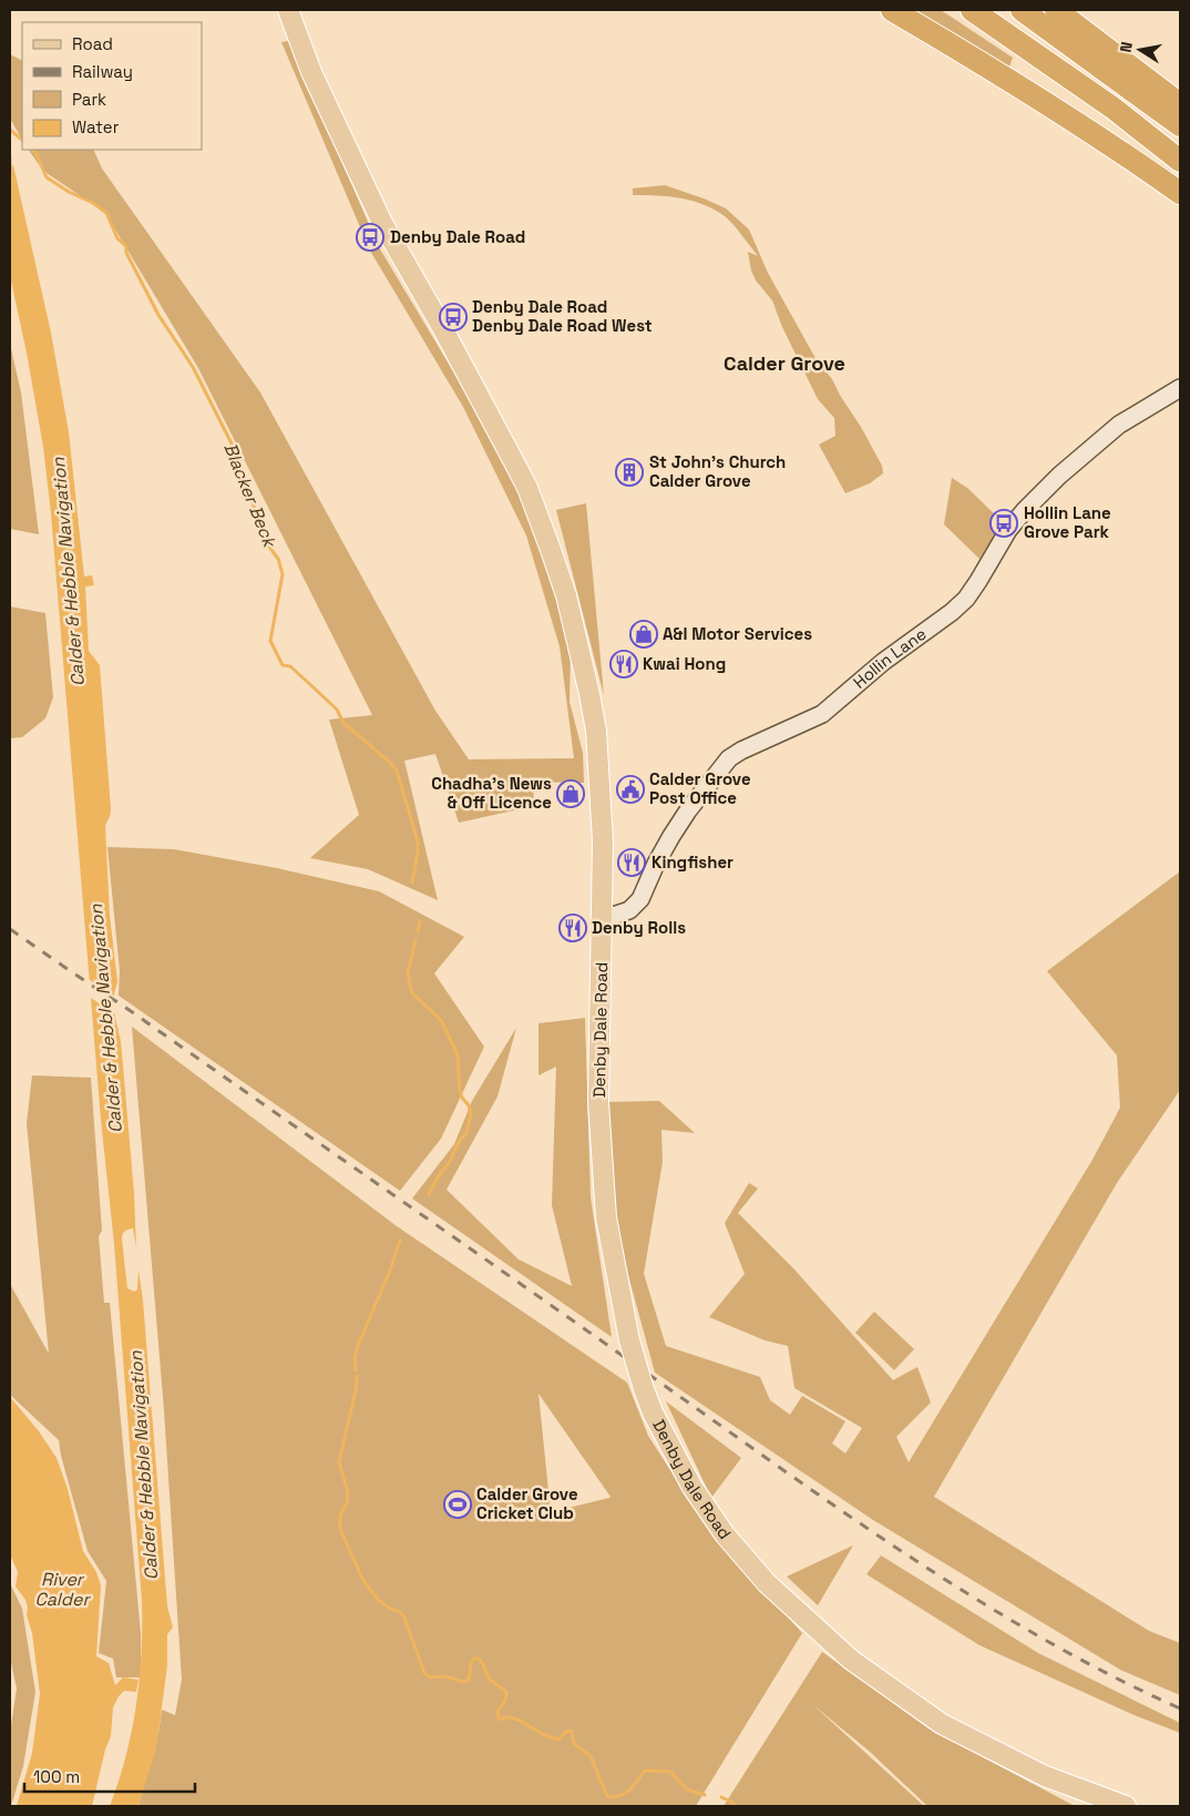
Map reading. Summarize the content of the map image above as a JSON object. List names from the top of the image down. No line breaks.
{"streets":{"main road":["Denby Dale Road"],"street":["Hollin Lane"]},"crossings":[["Hollin Lane","Denby Dale Road"]],"districts":["Calder Grove"],"water":["Blacker Beck","Calder & Hebble Navigation","River Calder"],"places":{"bus stop":["Denby Dale Road","Denby Dale Road Denby Dale Road West","Hollin Lane Grove Park"],"building":["St John's Church Calder Grove"],"shop":["A&I Motor Services","Chadha's News & Off Licence"],"restaurant":["Kwai Hong","Kingfisher","Denby Rolls"],"public building":["Calder Grove Post Office"],"sports":["Calder Grove Cricket Club"]},"legend":["Road","Railway","Park","Water"],"scale_bar":"100 m","north":"left"}
